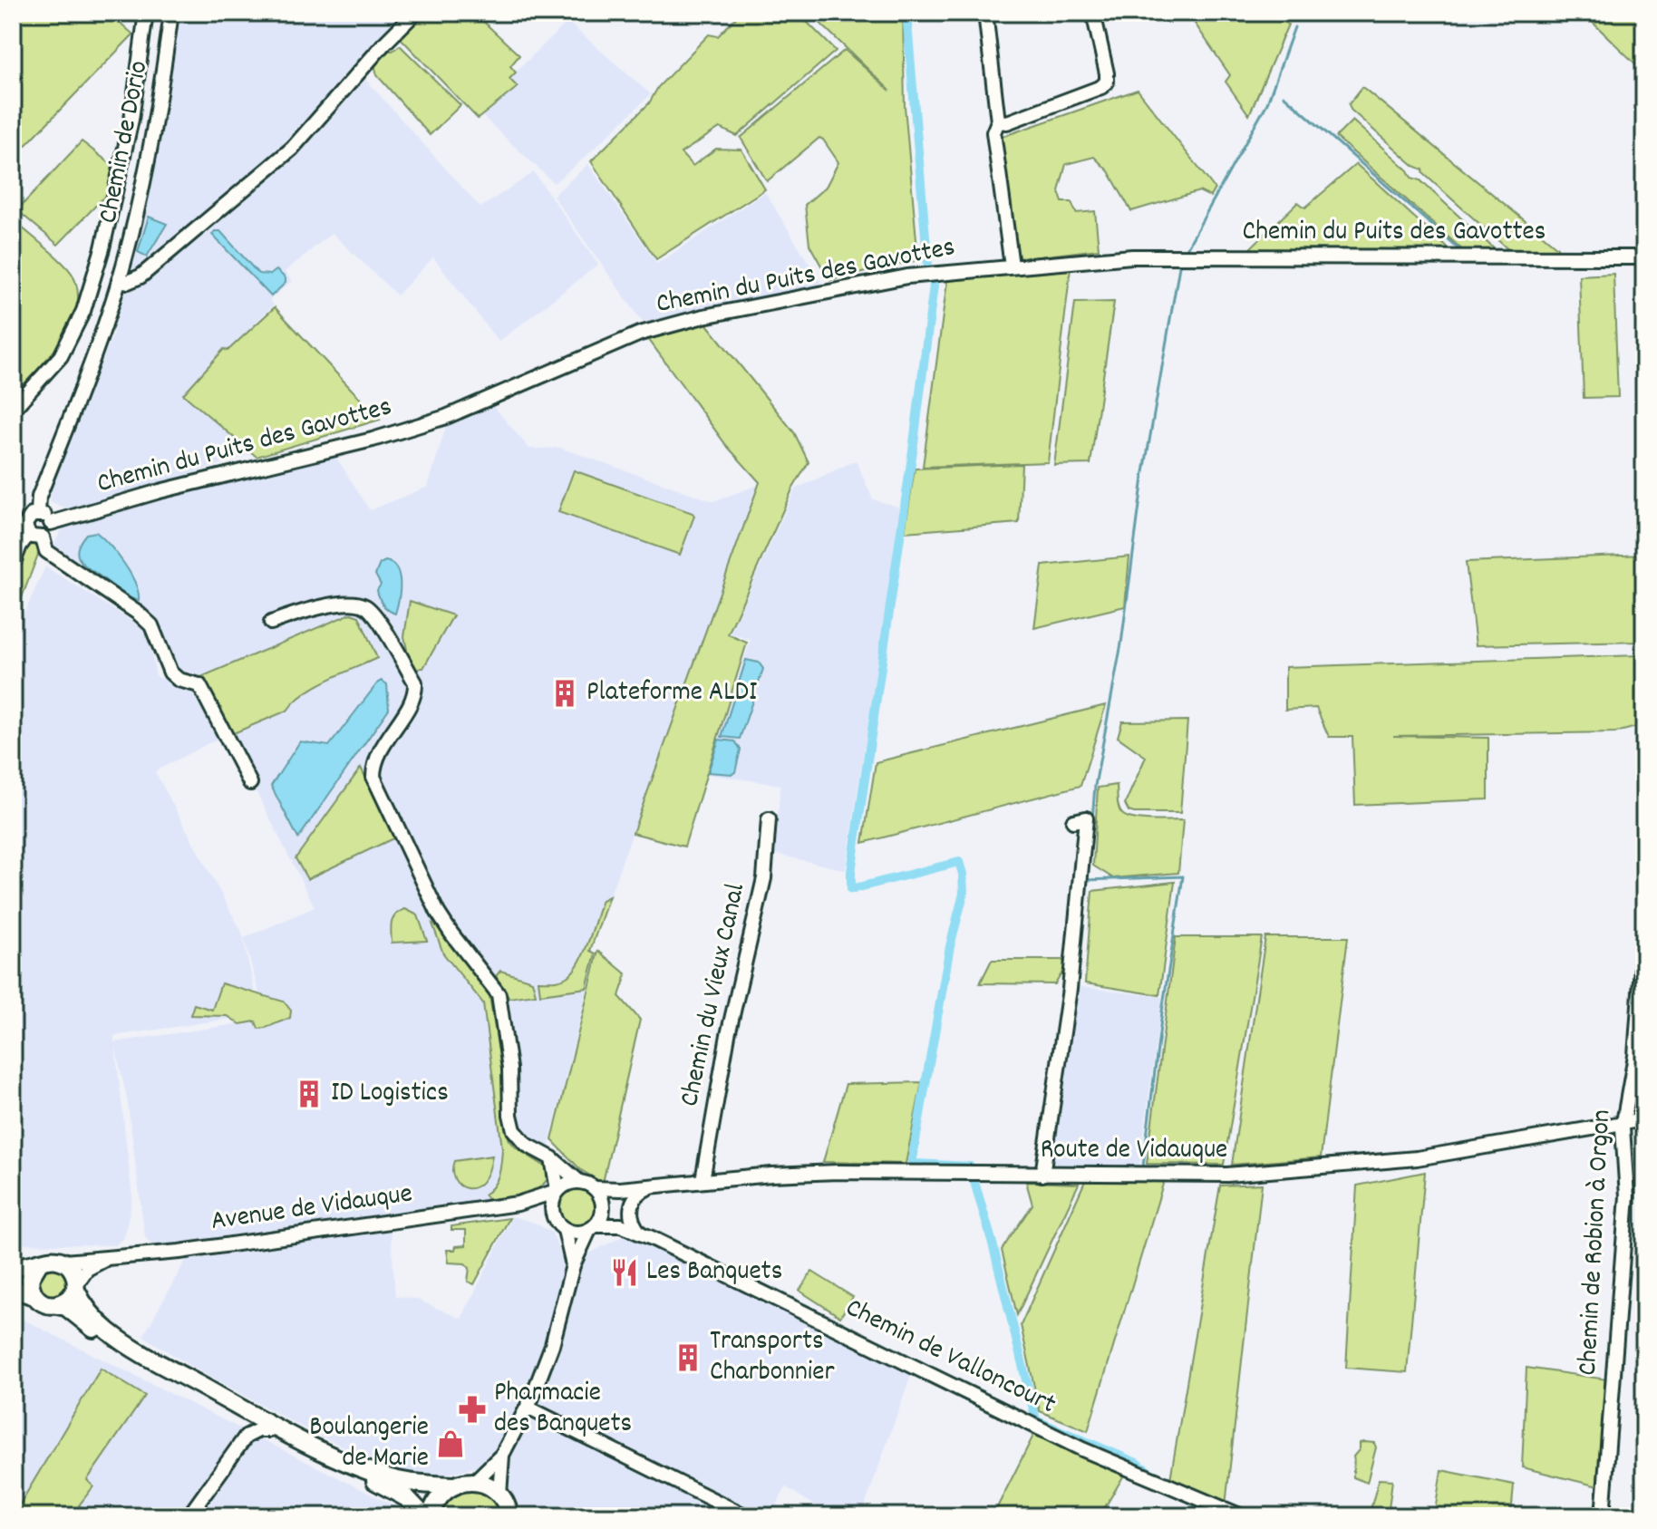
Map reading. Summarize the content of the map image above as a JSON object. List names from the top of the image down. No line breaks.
{"streets":{"street":["Chemin de Dorio","Chemin du Puits des Gavottes","Chemin du Vieux Canal","Route de Vidauque","Avenue de Vidauque","Chemin de Robion à Orgon","Chemin de Valloncourt"]},"crossings":[["Chemin de Dorio","Chemin du Puits des Gavottes"],["Chemin du Vieux Canal","Route de Vidauque"],["Route de Vidauque","Avenue de Vidauque"],["Route de Vidauque","Chemin de Robion à Orgon"],["Route de Vidauque","Chemin de Valloncourt"],["Avenue de Vidauque","Chemin de Valloncourt"]],"places":{"building":["Plateforme ALDI","ID Logistics","Transports Charbonnier"],"restaurant":["Les Banquets"],"pharmacy":["Pharmacie des Banquets"],"shop":["Boulangerie de Marie"]}}
